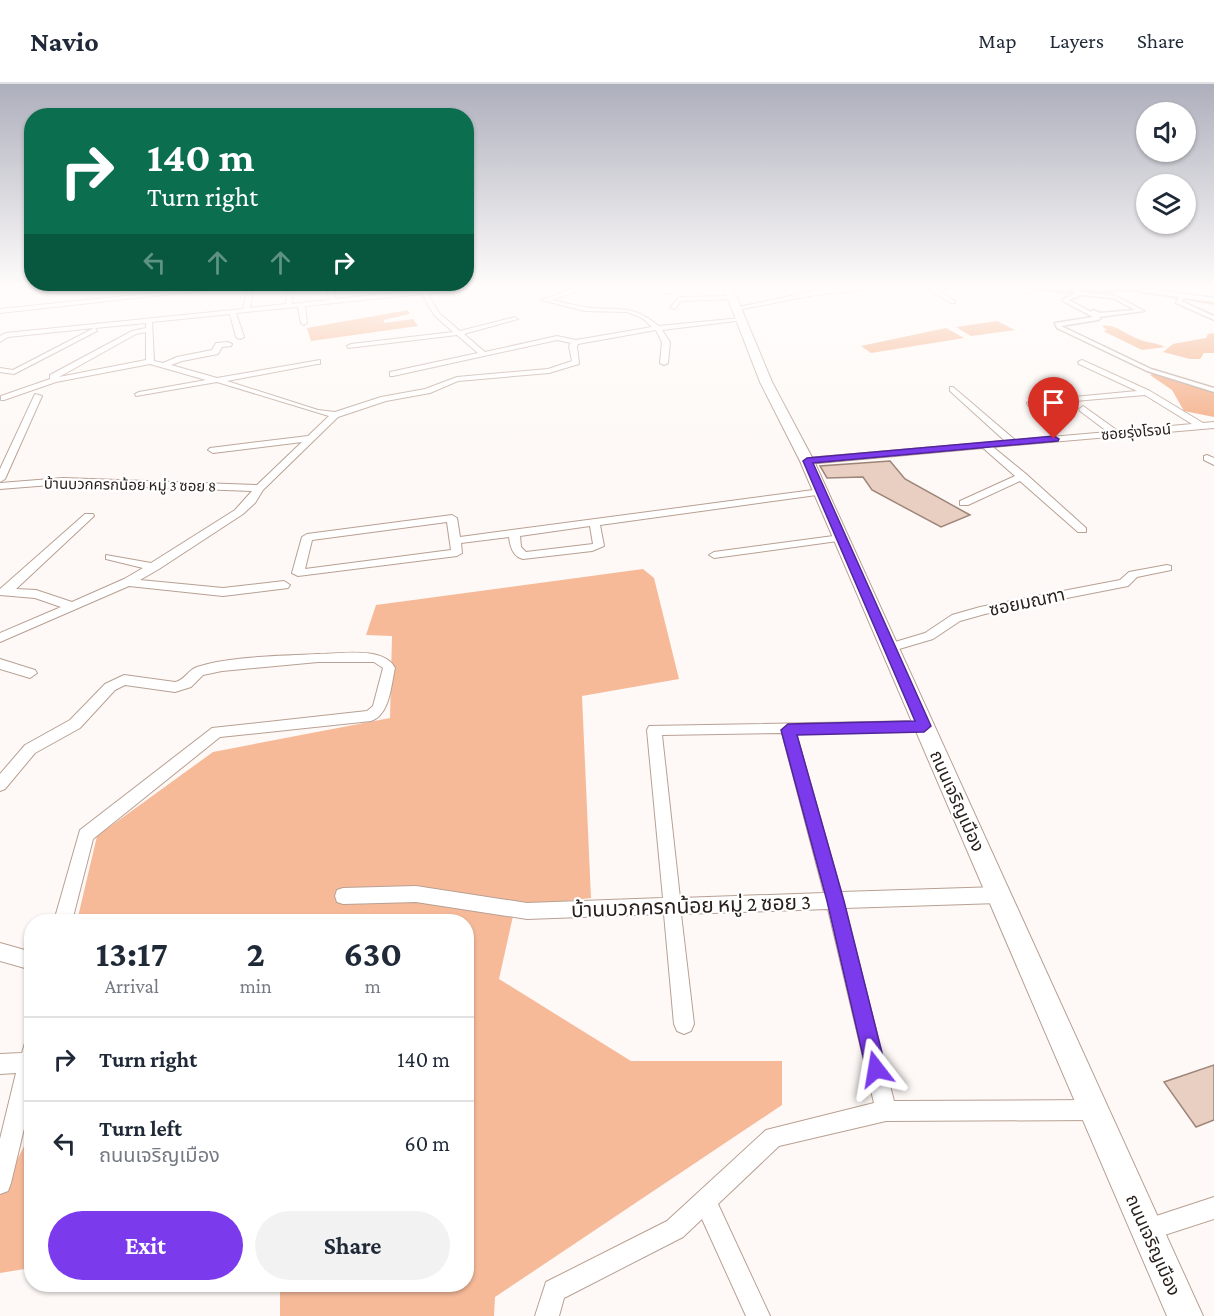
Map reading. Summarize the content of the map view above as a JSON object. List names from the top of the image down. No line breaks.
{"streets":{"main road":["ถนนเจริญเมือง"],"street":["ซอยรุ่งโรจน์","บ้านบวกครกน้อย หมู่ 3 ซอย 8","ซอยมณฑา","บ้านบวกครกน้อย หมู่ 2 ซอย 3"]},"crossings":[["ซอยรุ่งโรจน์","ถนนเจริญเมือง"],["ซอยมณฑา","ถนนเจริญเมือง"],["ถนนเจริญเมือง","บ้านบวกครกน้อย หมู่ 2 ซอย 3"]],"page":{"header":"Navio","nav":["Map","Layers","Share"],"turn":["140 m","Turn right"],"eta":["13:17","Arrival","2","min","630","m"],"list":[{"name":"Turn right","value":"140 m"},{"name":"Turn left","note":"ถนนเจริญเมือง","value":"60 m"}],"buttons":["Exit","Share"]}}
